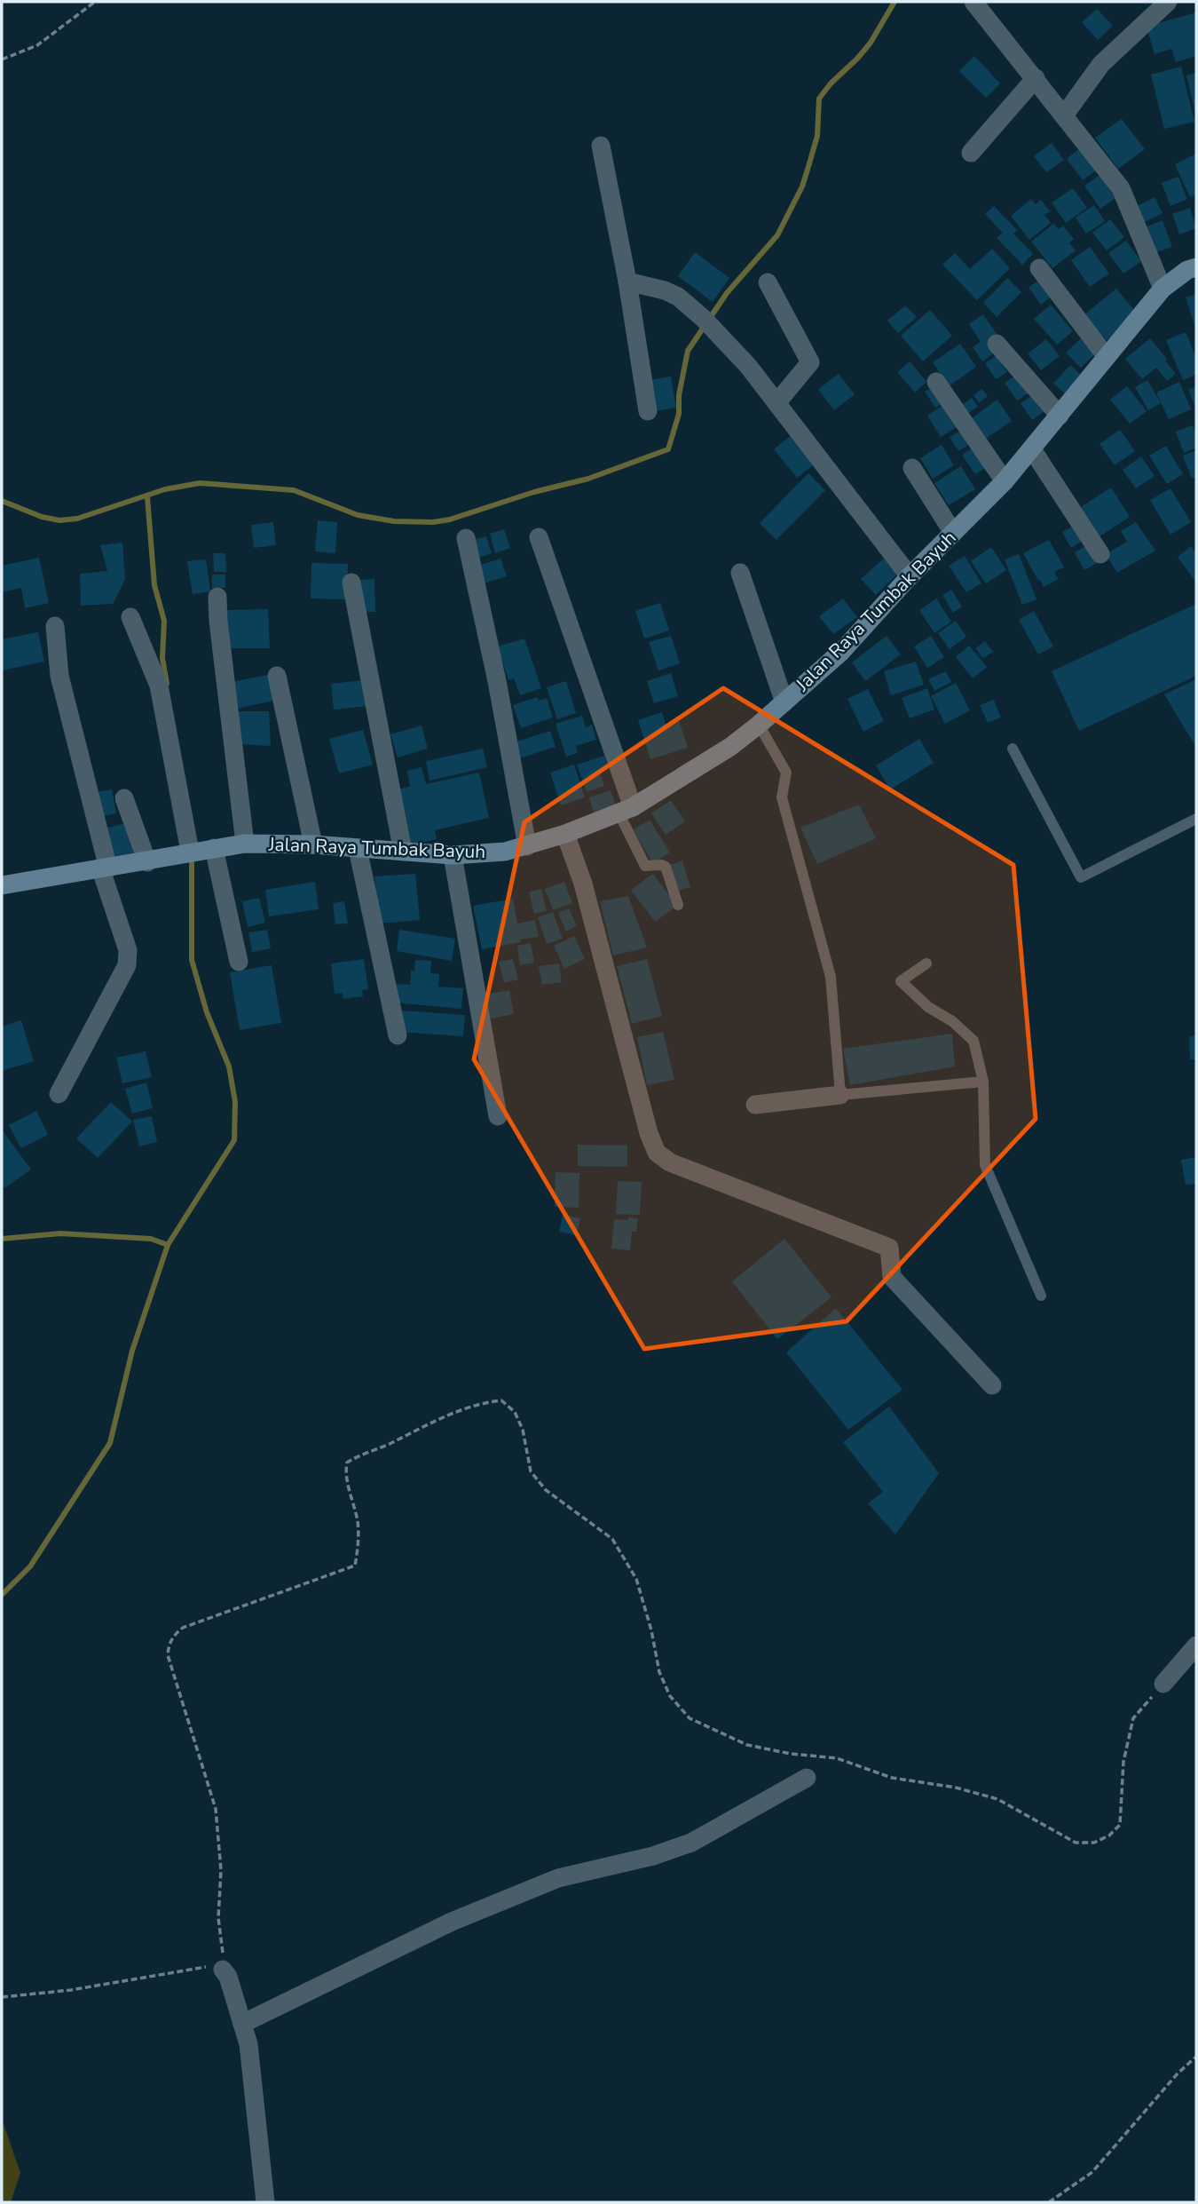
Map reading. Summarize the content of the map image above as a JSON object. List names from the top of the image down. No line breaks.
{"streets":{"street":["Jalan Raya Tumbak Bayuh"]}}
